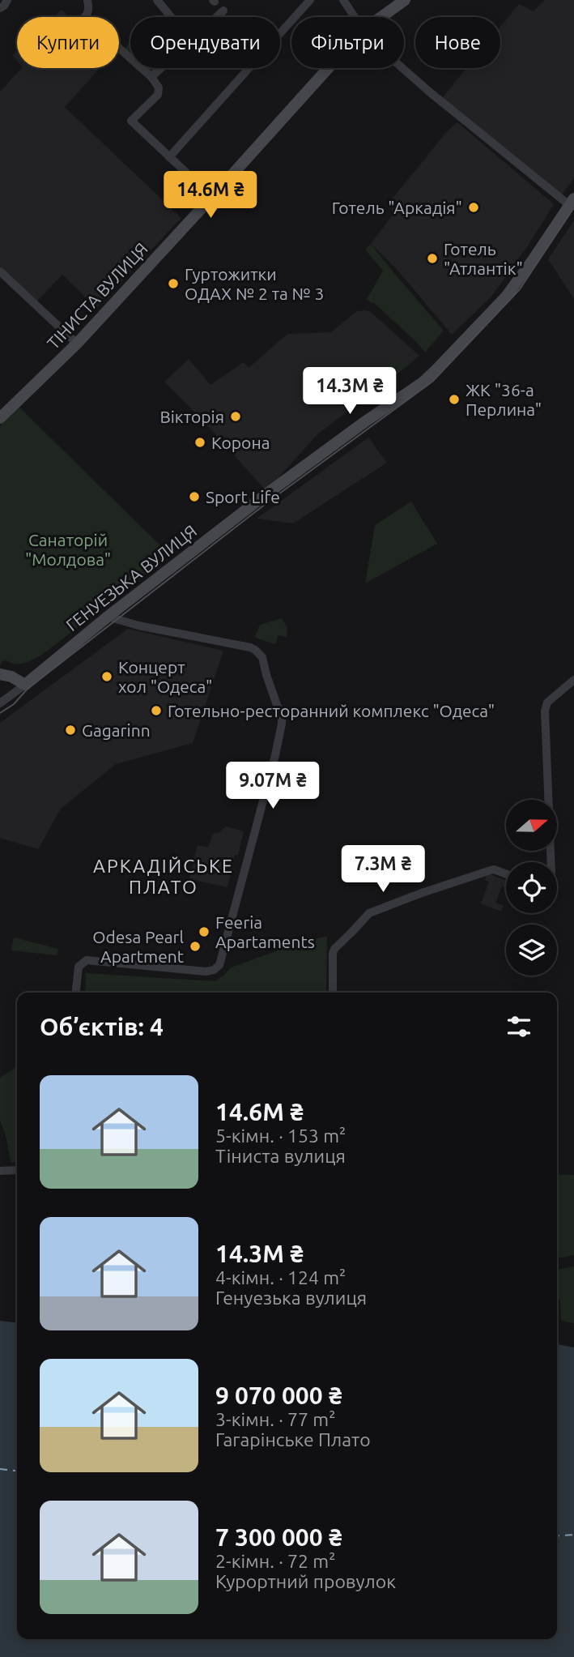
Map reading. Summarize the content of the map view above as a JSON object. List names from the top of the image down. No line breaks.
{"streets":{"main road":["ТІНИСТА ВУЛИЦЯ","ГЕНУЕЗЬКА ВУЛИЦЯ"]},"districts":["АРКАДІЙСЬКЕ ПЛАТО"],"parks":["Санаторій \"Молдова\""],"places":["Готель \"Аркадія\"","Готель \"Атлантік\"","Гуртожитки ОДАХ № 2 та № 3","ЖК \"36-а Перлина\"","Вікторія","Корона","Sport Life","Концерт хол \"Одеса\"","Готельно-ресторанний комплекс \"Одеса\"","Gagarinn","Feeria Apartaments","Odesa Pearl Apartment"],"north":"right","page":{"chip":["Купити","Орендувати","Фільтри","Нове"],"price":["14.6M ₴","14.3M ₴","9.07M ₴","7.3M ₴"],"heading":"Об’єктів: 4","list":[{"name":"14.6M ₴","note":"5-кімн. · 153 m² · Тіниста вулиця"},{"name":"14.3M ₴","note":"4-кімн. · 124 m² · Генуезька вулиця"},{"name":"9 070 000 ₴","note":"3-кімн. · 77 m² · Гагарінське Плато"},{"name":"7 300 000 ₴","note":"2-кімн. · 72 m² · Курортний провулок"}]}}
